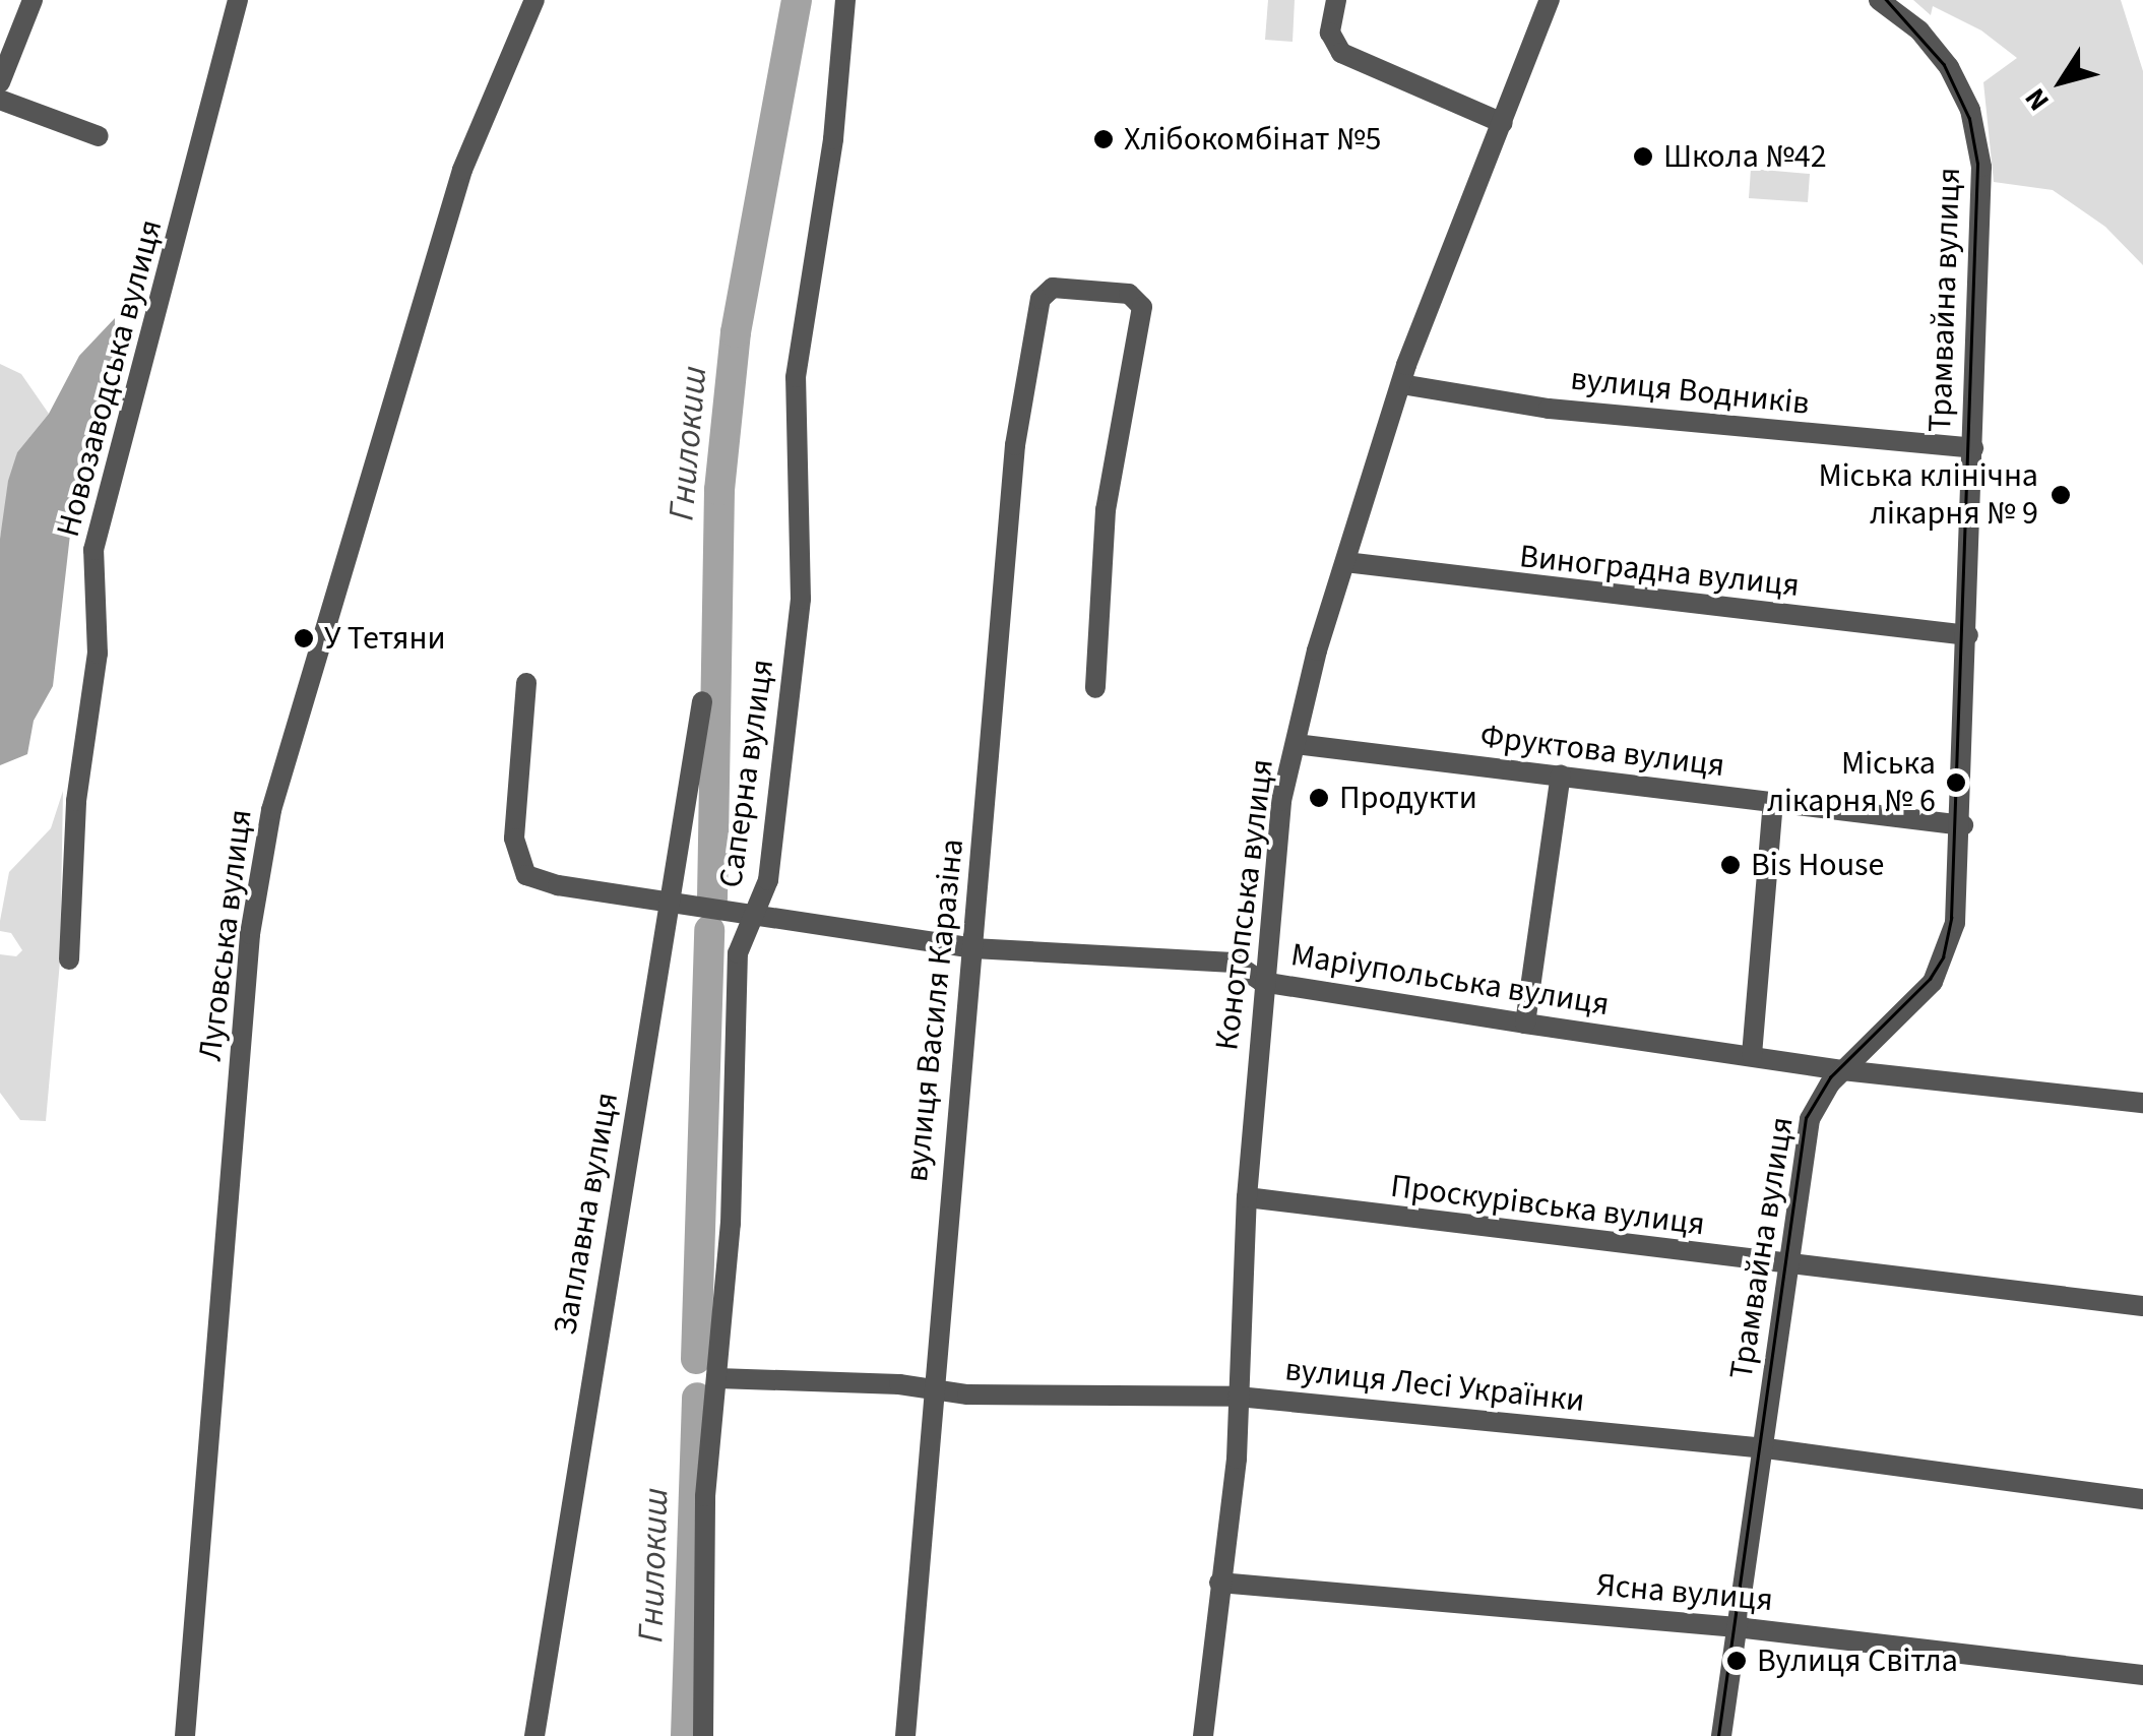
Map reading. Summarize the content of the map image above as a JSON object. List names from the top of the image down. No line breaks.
{"streets":{"street":["Трамвайна вулиця","Новозаводська вулиця","вулиця Водників","Виноградна вулиця","Фруктова вулиця","Саперна вулиця","Конотопська вулиця","Луговська вулиця","Маріупольська вулиця","вулиця Василя Каразіна","Проскурівська вулиця","Заплавна вулиця","вулиця Лесі Українки","Ясна вулиця"]},"crossings":[["Трамвайна вулиця","вулиця Водників"],["Трамвайна вулиця","Виноградна вулиця"],["Трамвайна вулиця","Фруктова вулиця"],["Трамвайна вулиця","Маріупольська вулиця"],["Трамвайна вулиця","Проскурівська вулиця"],["Трамвайна вулиця","вулиця Лесі Українки"],["Трамвайна вулиця","Ясна вулиця"],["вулиця Водників","Конотопська вулиця"],["Виноградна вулиця","Конотопська вулиця"],["Фруктова вулиця","Конотопська вулиця"],["Саперна вулиця","Маріупольська вулиця"],["Саперна вулиця","вулиця Лесі Українки"],["Конотопська вулиця","Маріупольська вулиця"],["Конотопська вулиця","Проскурівська вулиця"],["Конотопська вулиця","вулиця Лесі Українки"],["Конотопська вулиця","Ясна вулиця"],["Маріупольська вулиця","вулиця Василя Каразіна"],["Маріупольська вулиця","Заплавна вулиця"],["вулиця Василя Каразіна","вулиця Лесі Українки"]],"water":["Гнилокиш"],"places":["Хлібокомбінат №5","Школа №42","Міська клінічна лікарня № 9","У Тетяни","Міська лікарня № 6","Продукти","Bis House","Вулиця Світла"],"north":"bottom left"}
